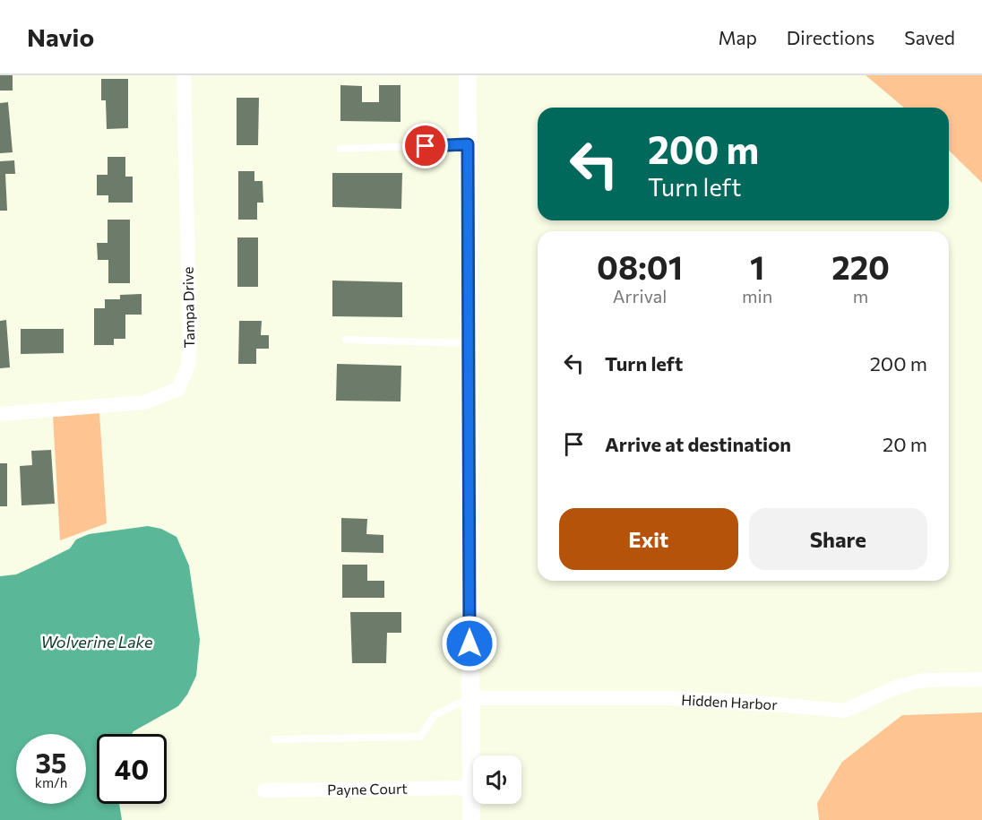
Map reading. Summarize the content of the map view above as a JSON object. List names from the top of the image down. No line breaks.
{"streets":{"street":["Tampa Drive","Hidden Harbor","Payne Court"]},"water":["Wolverine Lake"],"page":{"header":"Navio","nav":["Map","Directions","Saved"],"turn":["200 m","Turn left"],"eta":["08:01","Arrival","1","min","220","m"],"list":[{"name":"Turn left","value":"200 m"},{"name":"Arrive at destination","value":"20 m"}],"buttons":["Exit","Share"],"speed":"35 km/h","limit":"40"}}
